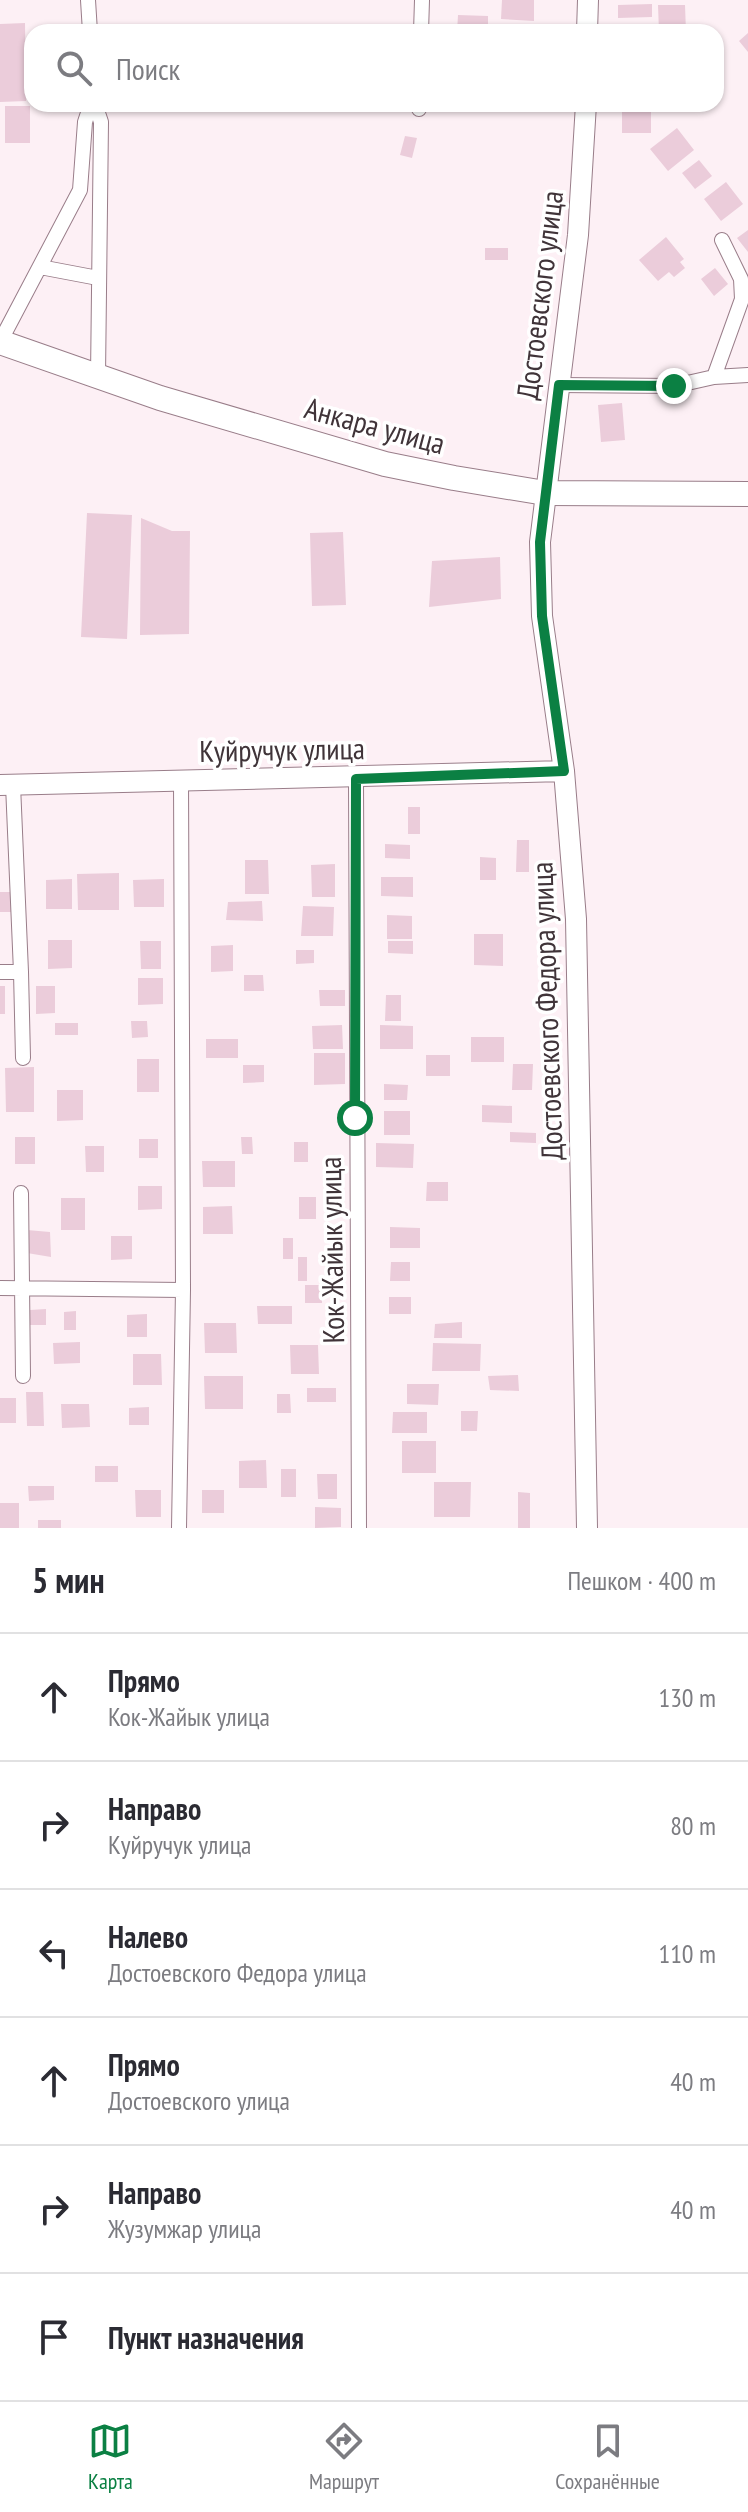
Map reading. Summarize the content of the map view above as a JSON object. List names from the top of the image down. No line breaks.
{"streets":{"main road":["Достоевского улица","Анкара улица","Куйручук улица","Достоевского Федора улица"],"street":["Кок-Жайык улица"]},"crossings":[["Достоевского улица","Анкара улица"],["Достоевского улица","Достоевского Федора улица"],["Анкара улица","Достоевского Федора улица"],["Куйручук улица","Достоевского Федора улица"],["Куйручук улица","Кок-Жайык улица"]],"page":{"search":"Поиск","heading":["5 мин","Пешком · 400 m"],"list":[["Прямо","Кок-Жайык улица","130 m"],["Направо","Куйручук улица","80 m"],["Налево","Достоевского Федора улица","110 m"],["Прямо","Достоевского улица","40 m"],["Направо","Жузумжар улица","40 m"],"Пункт назначения"],"nav":["Карта","Маршрут","Сохранённые"]}}
